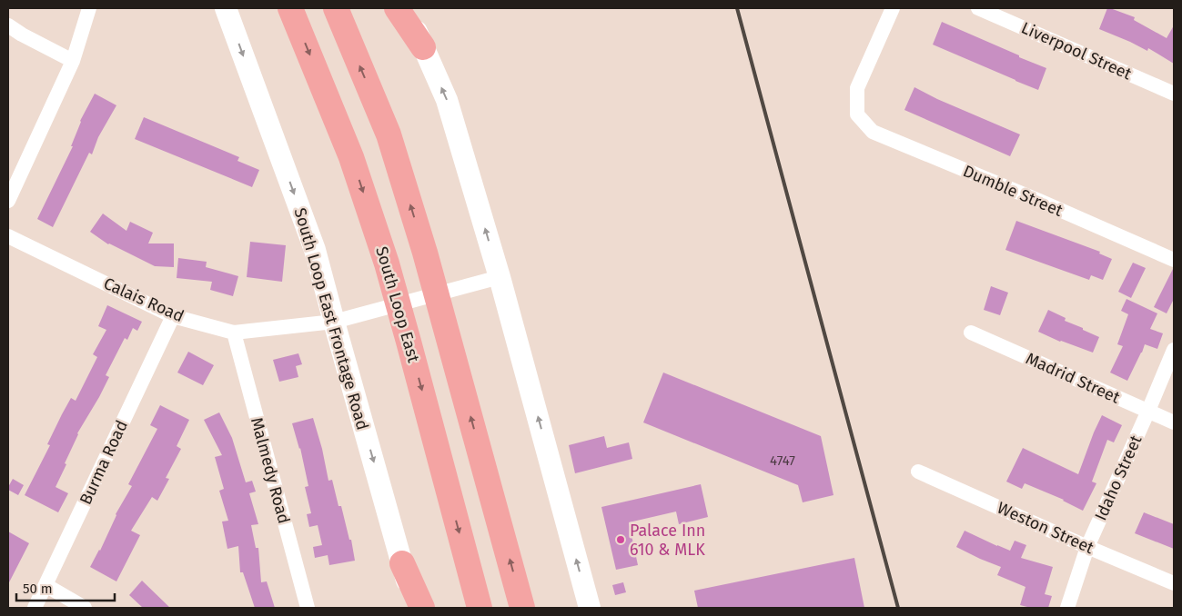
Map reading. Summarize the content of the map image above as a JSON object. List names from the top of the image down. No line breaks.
{"streets":{"highway":["South Loop East"],"main road":["South Loop East Frontage Road"],"street":["Liverpool Street","Dumble Street","Calais Road","Madrid Street","Burma Road","Malmedy Road","Idaho Street","Weston Street"]},"crossings":[["Calais Road","South Loop East Frontage Road"],["Calais Road","Burma Road"],["Calais Road","Malmedy Road"],["Madrid Street","Idaho Street"],["Idaho Street","Weston Street"]],"places":["Palace Inn 610 & MLK"],"house_numbers":["4747"],"scale_bar":"50 m"}
